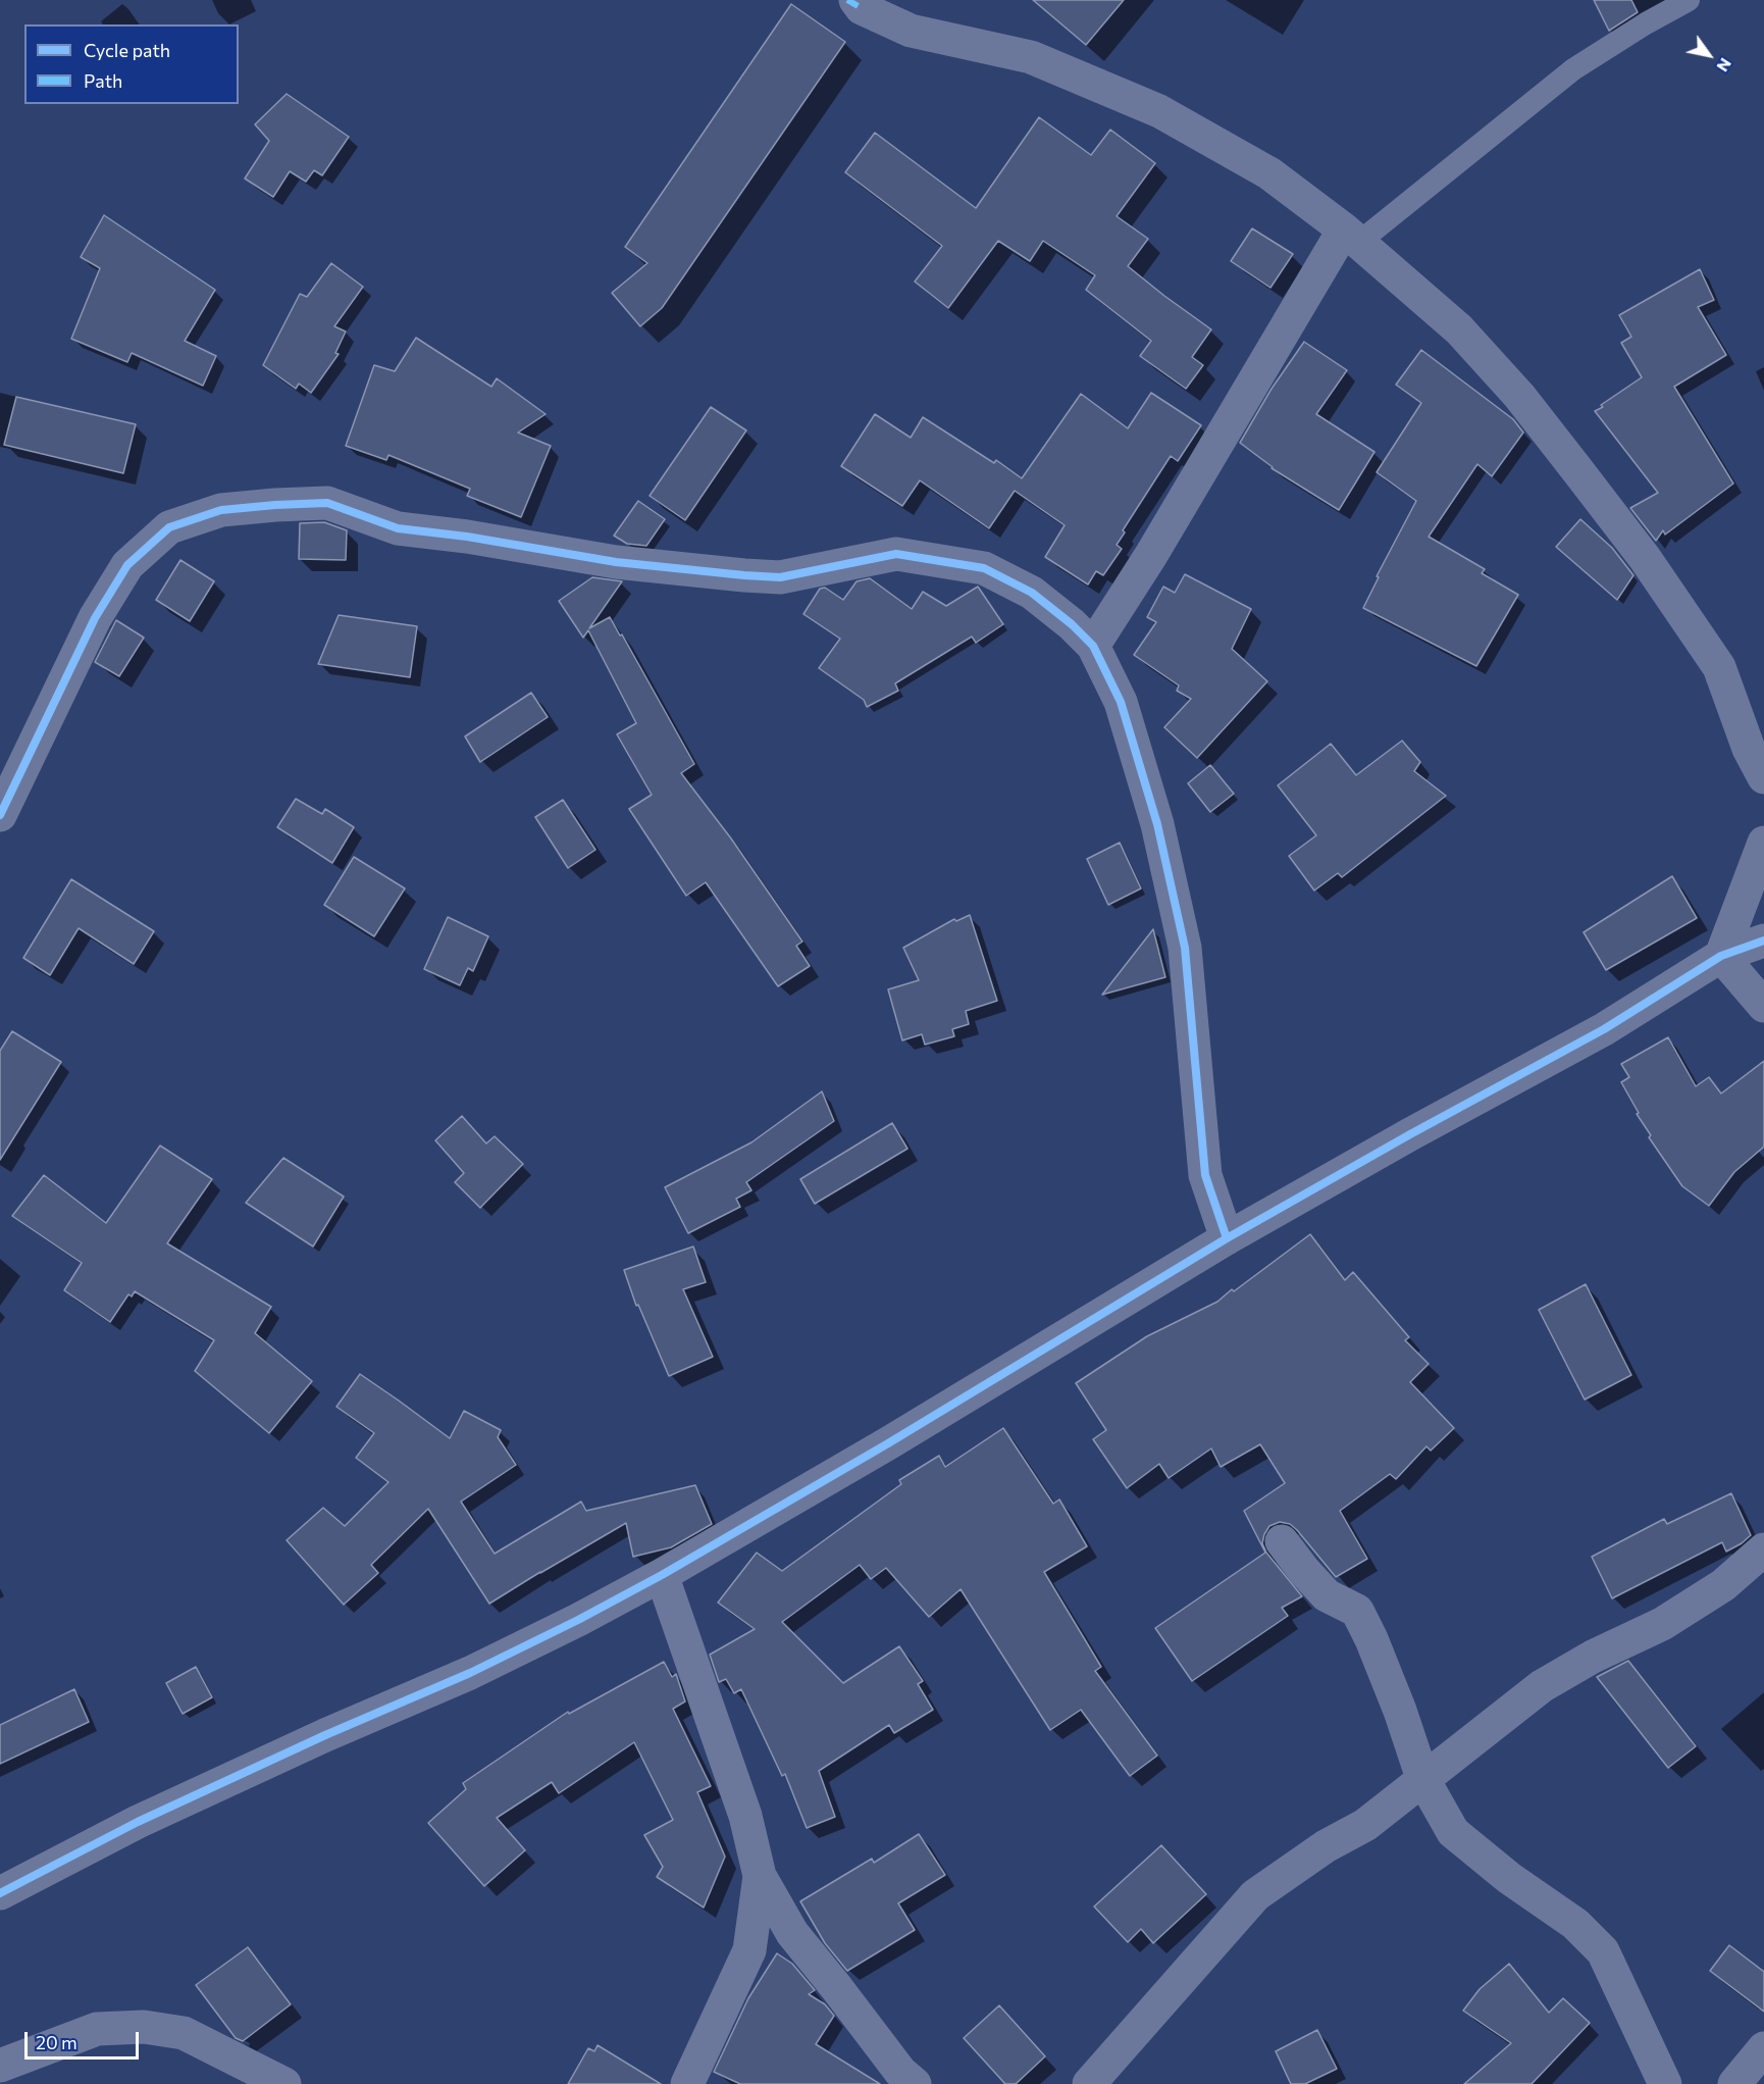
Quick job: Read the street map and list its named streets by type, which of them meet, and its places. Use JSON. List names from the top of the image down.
{
  "legend": ["Cycle path", "Path"],
  "scale_bar": "20 m",
  "north": "bottom right"
}
